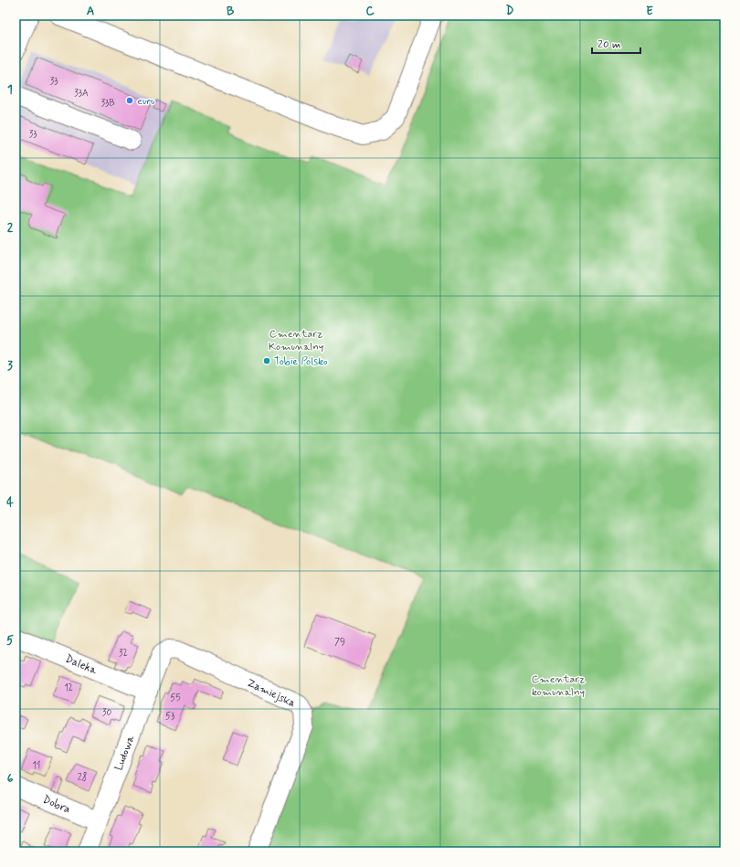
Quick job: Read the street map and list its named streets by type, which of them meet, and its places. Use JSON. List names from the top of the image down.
{
  "streets": {
    "street": [
      "Daleka",
      "Zamiejska",
      "Ludowa",
      "Dobra"
    ]
  },
  "crossings": [
    ["Daleka", "Ludowa"],
    ["Zamiejska", "Ludowa"],
    ["Ludowa", "Dobra"]
  ],
  "parks": ["Cmentarz Komunalny", "Cmentarz komunalny"],
  "places": ["euro", "Tobie Polsko"],
  "house_numbers": [
    "33",
    "33A",
    "33B",
    "33",
    "79",
    "32",
    "12",
    "55",
    "30",
    "53",
    "11",
    "28"
  ],
  "scale_bar": "20 m",
  "grid": {
    "columns": [
      "A",
      "B",
      "C",
      "D",
      "E"
    ],
    "rows": [
      "1",
      "2",
      "3",
      "4",
      "5",
      "6"
    ]
  }
}
